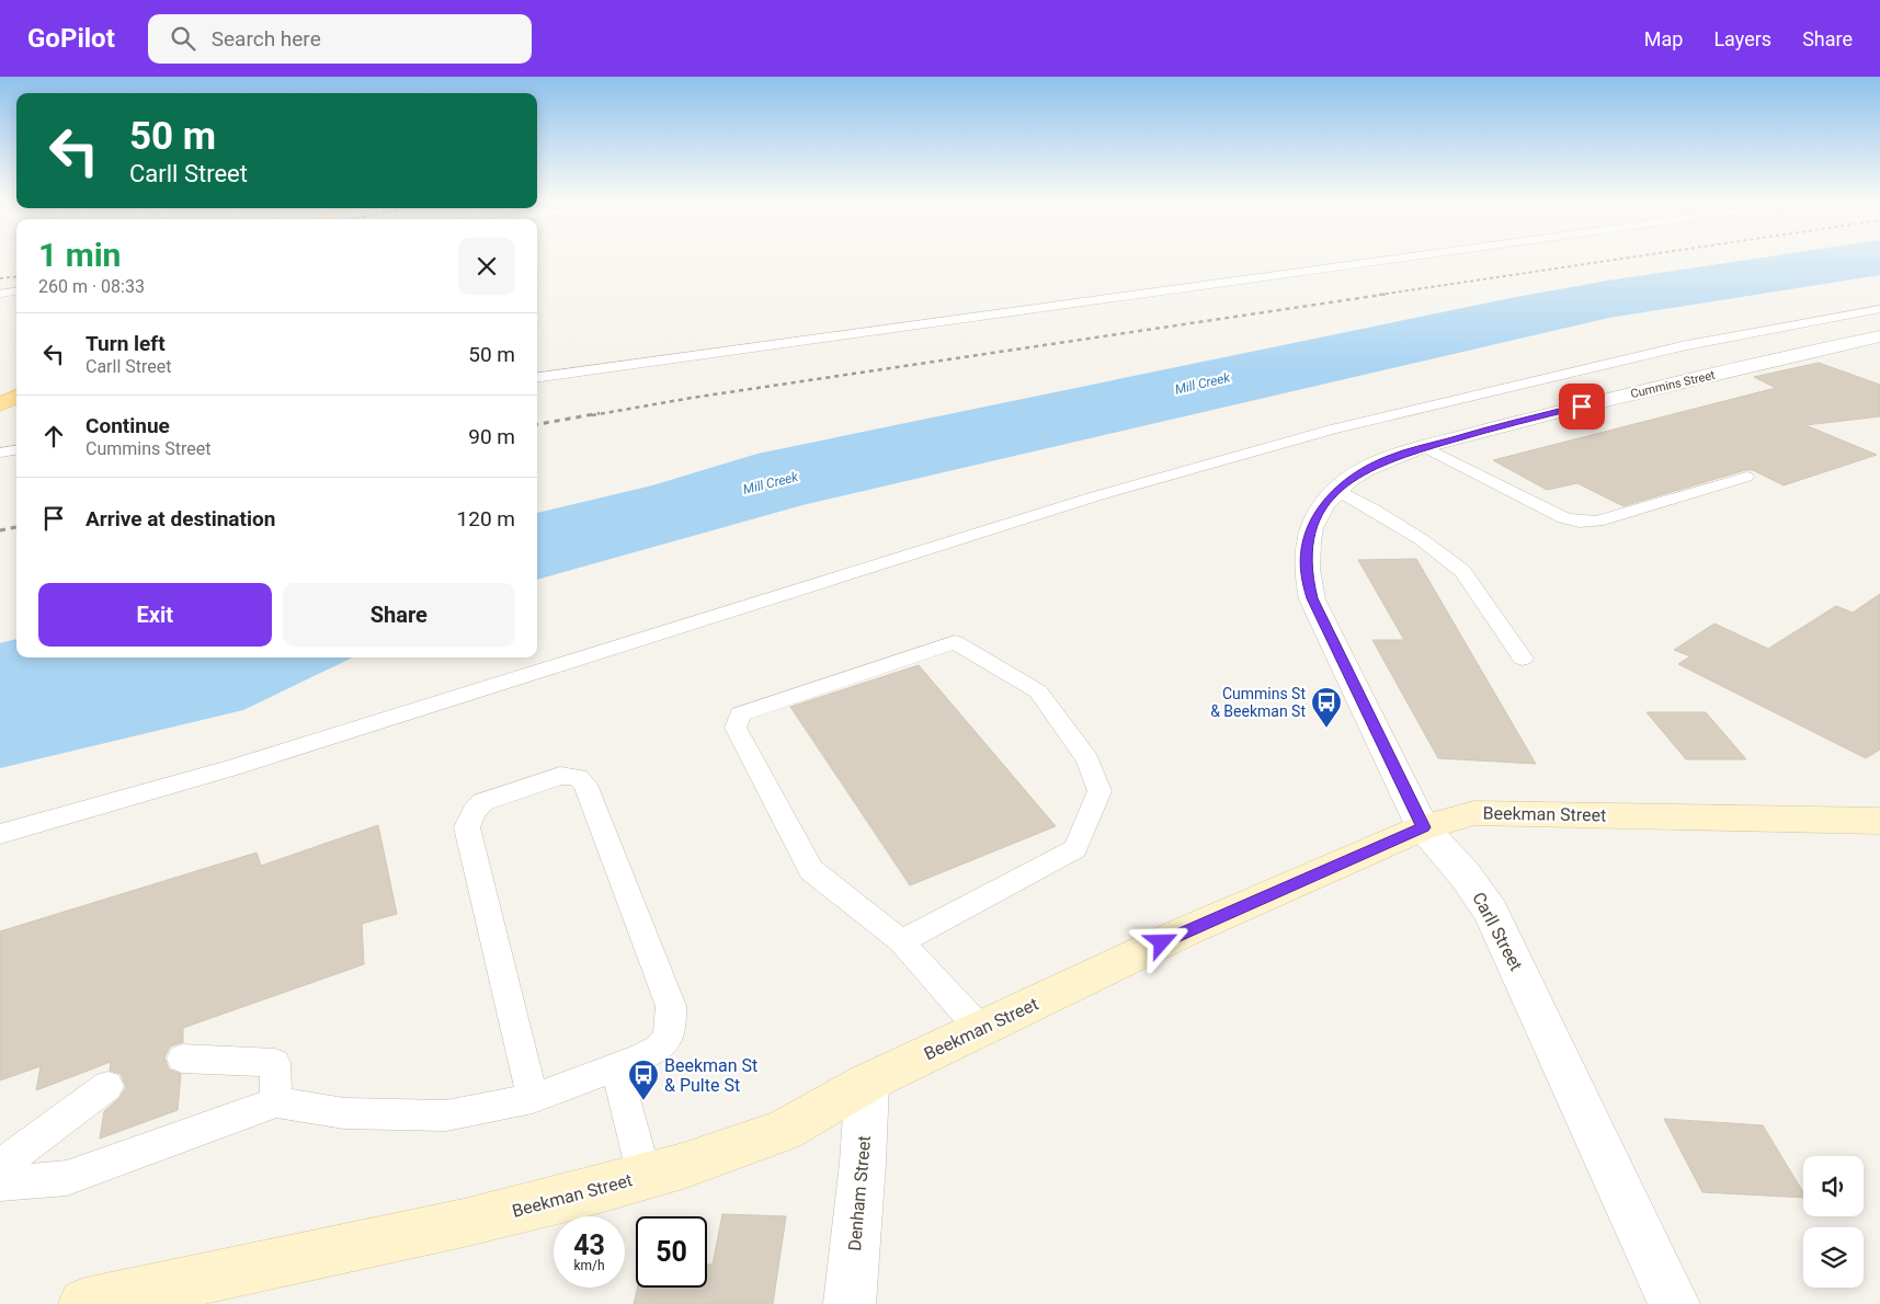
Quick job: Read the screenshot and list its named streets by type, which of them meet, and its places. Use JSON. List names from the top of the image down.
{
  "streets": {
    "main road": ["Beekman Street"],
    "street": ["Cummins Street", "Carll Street", "Denham Street"]
  },
  "crossings": [
    ["Cummins Street", "Carll Street"],
    ["Beekman Street", "Carll Street"],
    ["Beekman Street", "Denham Street"]
  ],
  "water": ["Mill Creek"],
  "places": {
    "bus stop": ["Cummins St & Beekman St", "Beekman St & Pulte St"]
  },
  "page": {
    "header": "GoPilot",
    "search": "Search here",
    "nav": ["Map", "Layers", "Share"],
    "turn": ["50 m", "Carll Street"],
    "heading": ["1 min", "260 m · 08:33"],
    "list": [
      {
        "name": "Turn left",
        "note": "Carll Street",
        "value": "50 m"
      },
      {
        "name": "Continue",
        "note": "Cummins Street",
        "value": "90 m"
      },
      {
        "name": "Arrive at destination",
        "value": "120 m"
      }
    ],
    "buttons": ["Exit", "Share"],
    "speed": "43 km/h",
    "limit": "50"
  }
}
